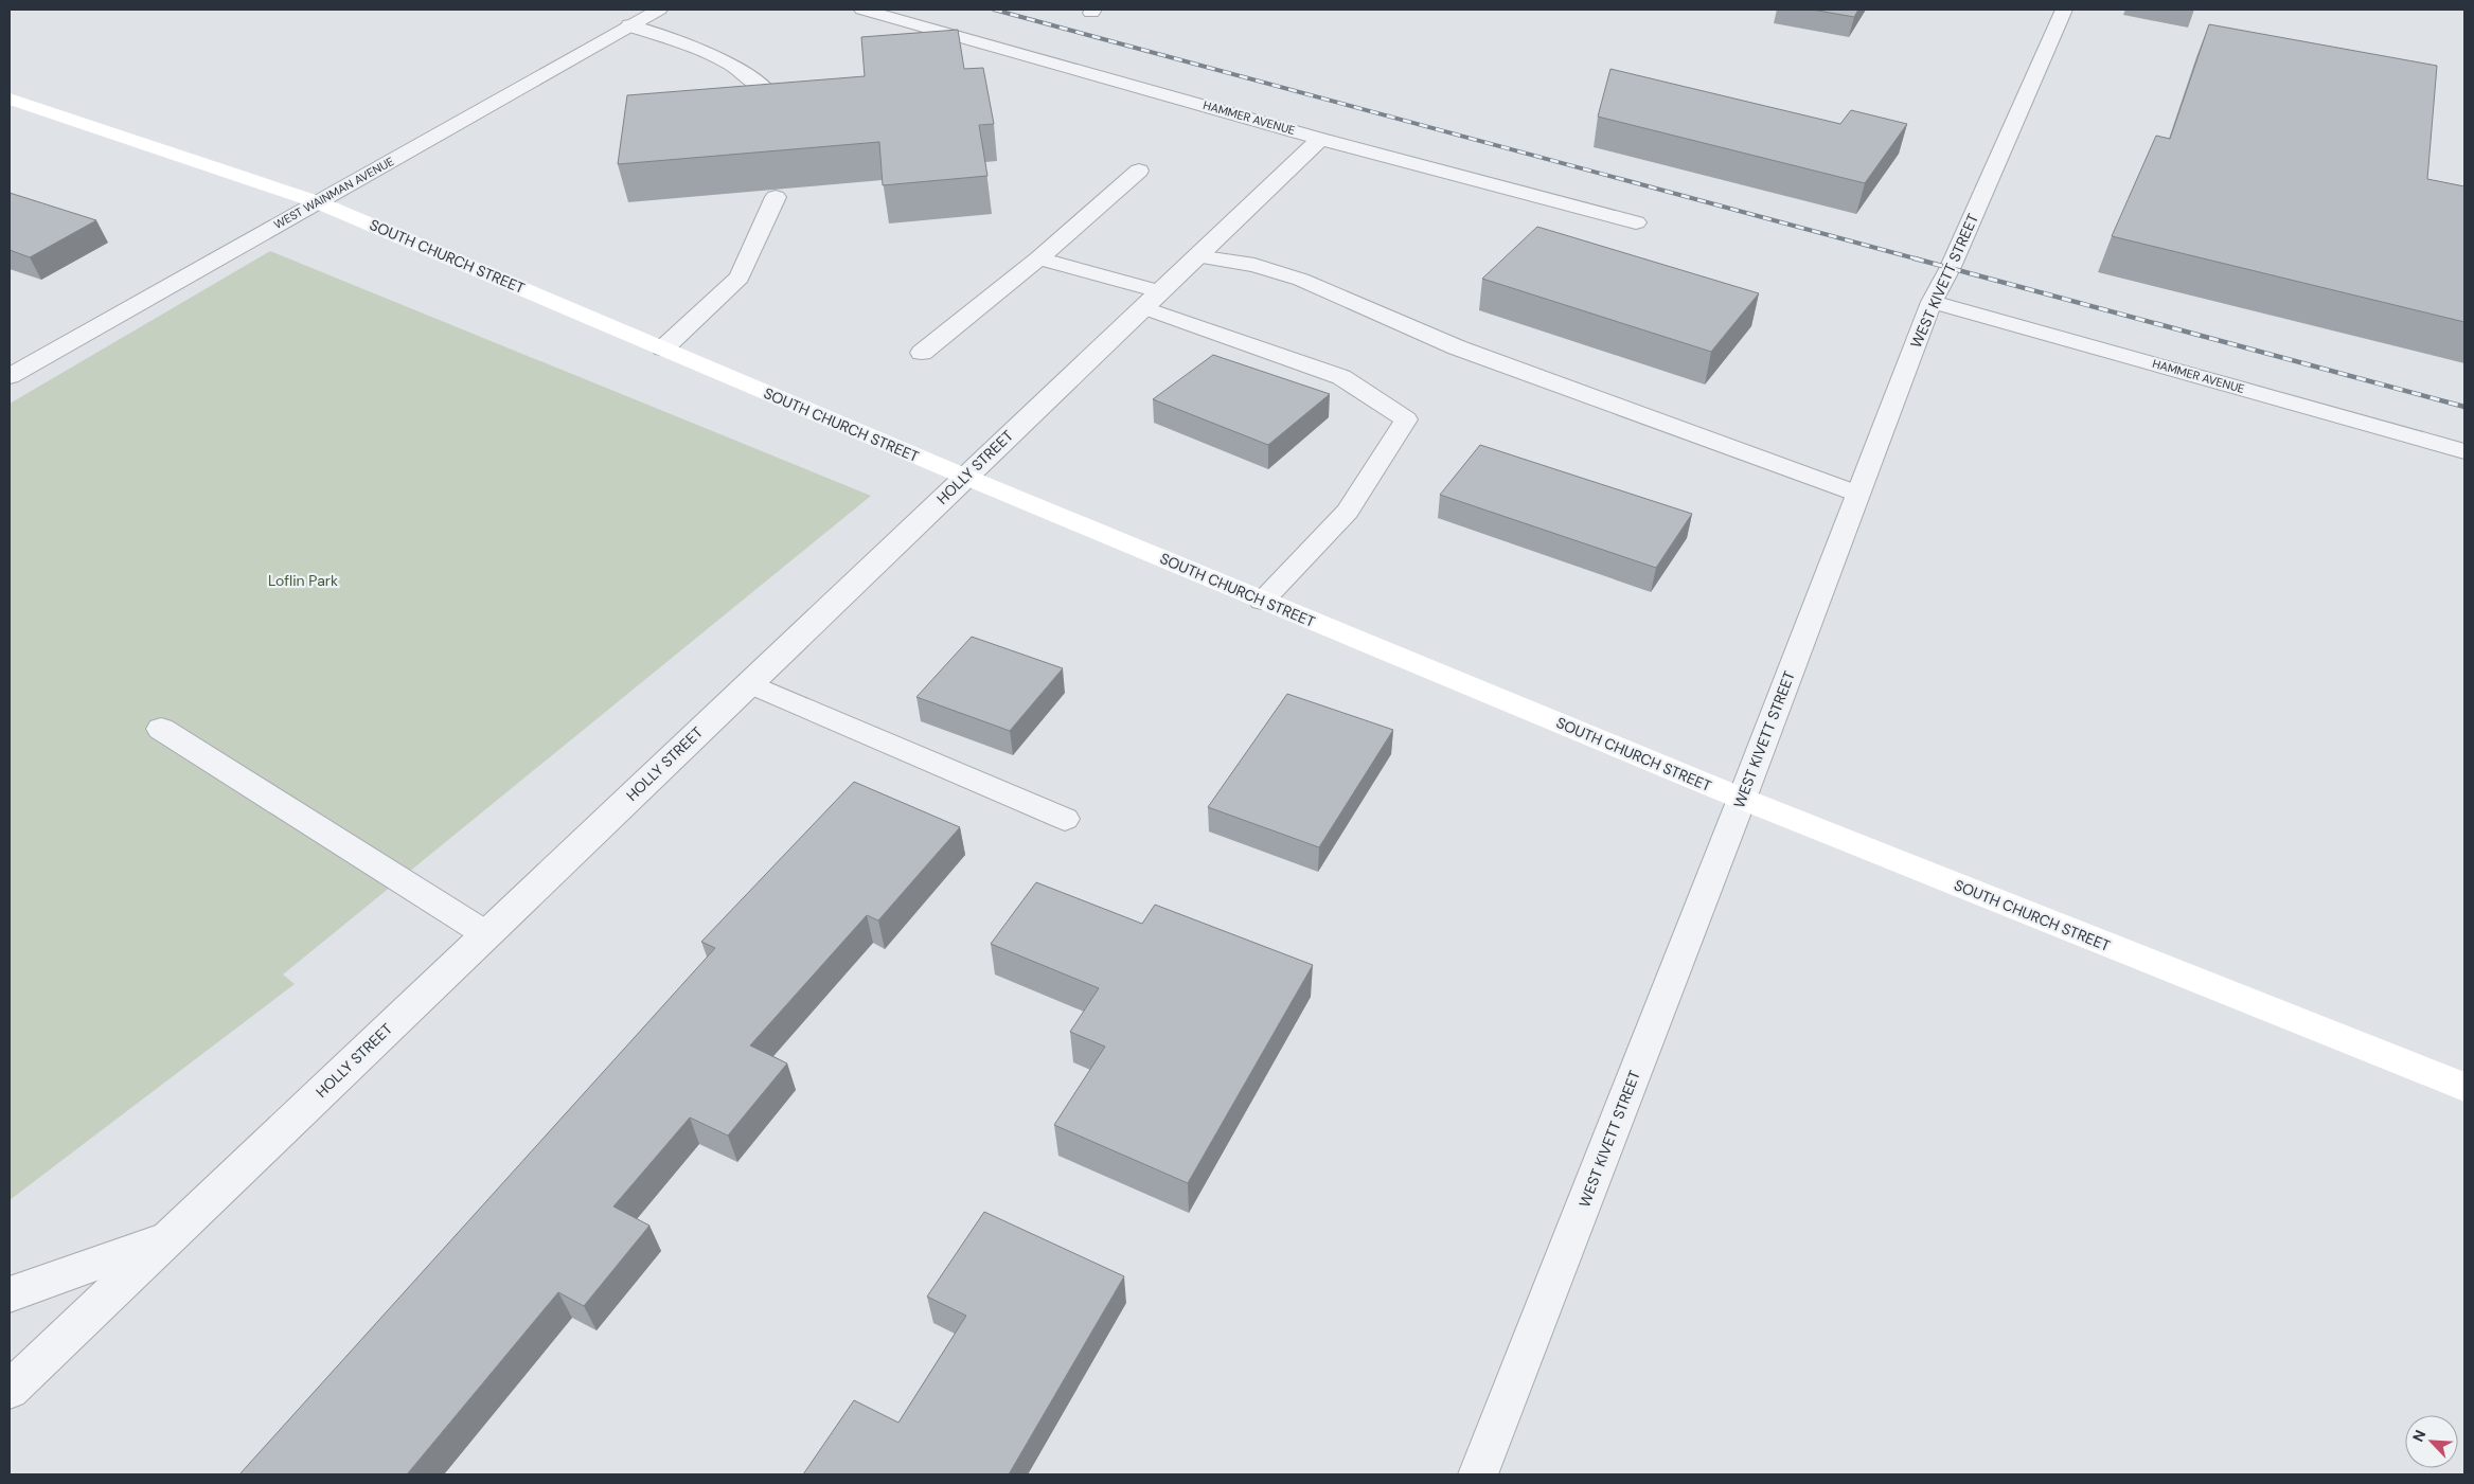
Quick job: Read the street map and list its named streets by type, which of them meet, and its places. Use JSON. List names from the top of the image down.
{
  "streets": {
    "street": [
      "HAMMER AVENUE",
      "WEST WAINMAN AVENUE",
      "SOUTH CHURCH STREET",
      "WEST KIVETT STREET",
      "HOLLY STREET"
    ]
  },
  "crossings": [
    ["HAMMER AVENUE", "WEST KIVETT STREET"],
    ["HAMMER AVENUE", "HOLLY STREET"],
    ["WEST WAINMAN AVENUE", "SOUTH CHURCH STREET"],
    ["SOUTH CHURCH STREET", "WEST KIVETT STREET"],
    ["SOUTH CHURCH STREET", "HOLLY STREET"]
  ],
  "parks": ["Loflin Park"],
  "north": "top left"
}
